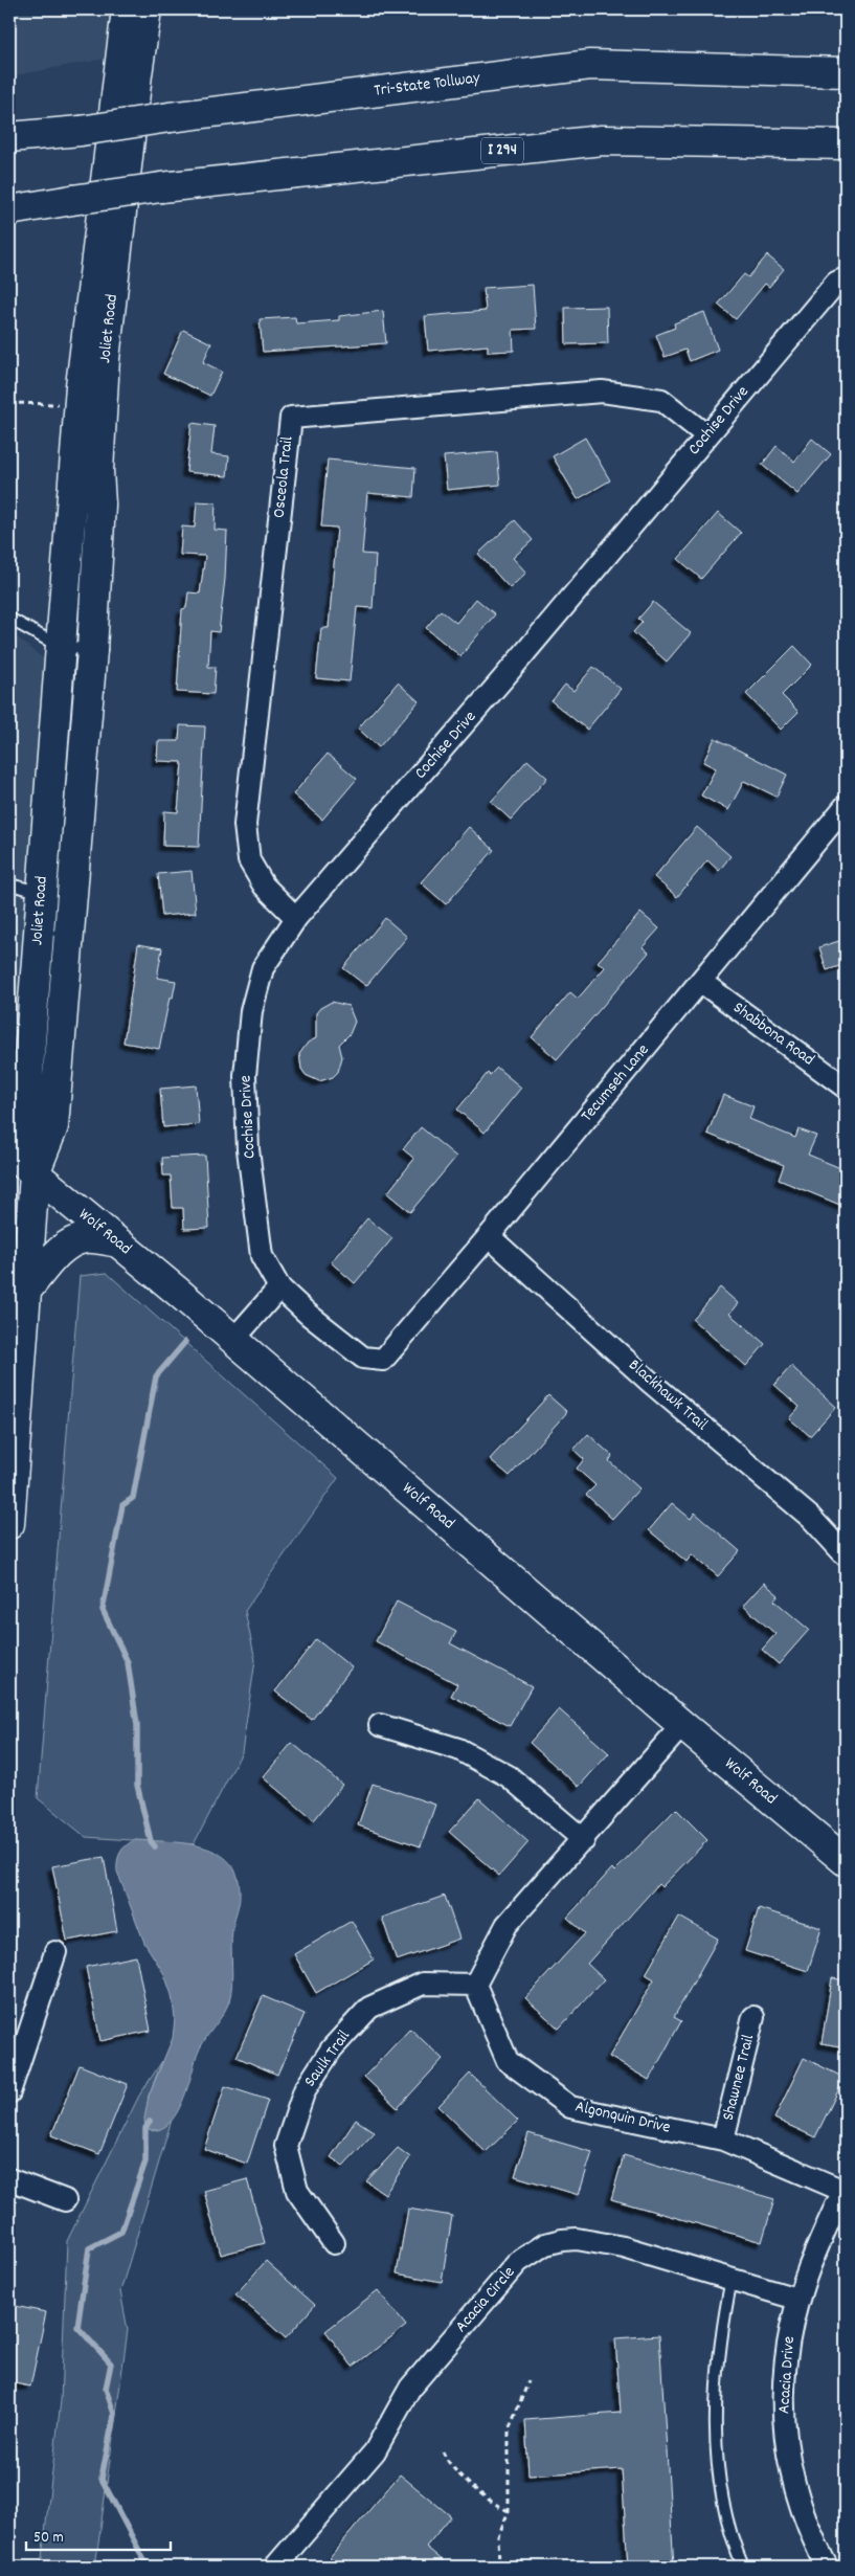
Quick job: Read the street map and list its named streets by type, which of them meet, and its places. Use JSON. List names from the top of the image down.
{
  "streets": {
    "main road": [
      "Tri-State Tollway",
      "I 294",
      "Joliet Road",
      "Wolf Road"
    ],
    "street": [
      "Cochise Drive",
      "Osceola Trail",
      "Shabbona Road",
      "Tecumseh Lane",
      "Blackhawk Trail",
      "Saulk Trail",
      "Shawnee Trail",
      "Algonquin Drive",
      "Acacia Circle",
      "Acacia Drive"
    ]
  },
  "crossings": [
    ["Joliet Road", "Wolf Road"],
    ["Cochise Drive", "Osceola Trail"],
    ["Cochise Drive", "Tecumseh Lane"],
    ["Shabbona Road", "Tecumseh Lane"],
    ["Tecumseh Lane", "Blackhawk Trail"],
    ["Saulk Trail", "Algonquin Drive"],
    ["Shawnee Trail", "Algonquin Drive"],
    ["Algonquin Drive", "Acacia Drive"],
    ["Acacia Circle", "Acacia Drive"]
  ],
  "scale_bar": "50 m"
}
